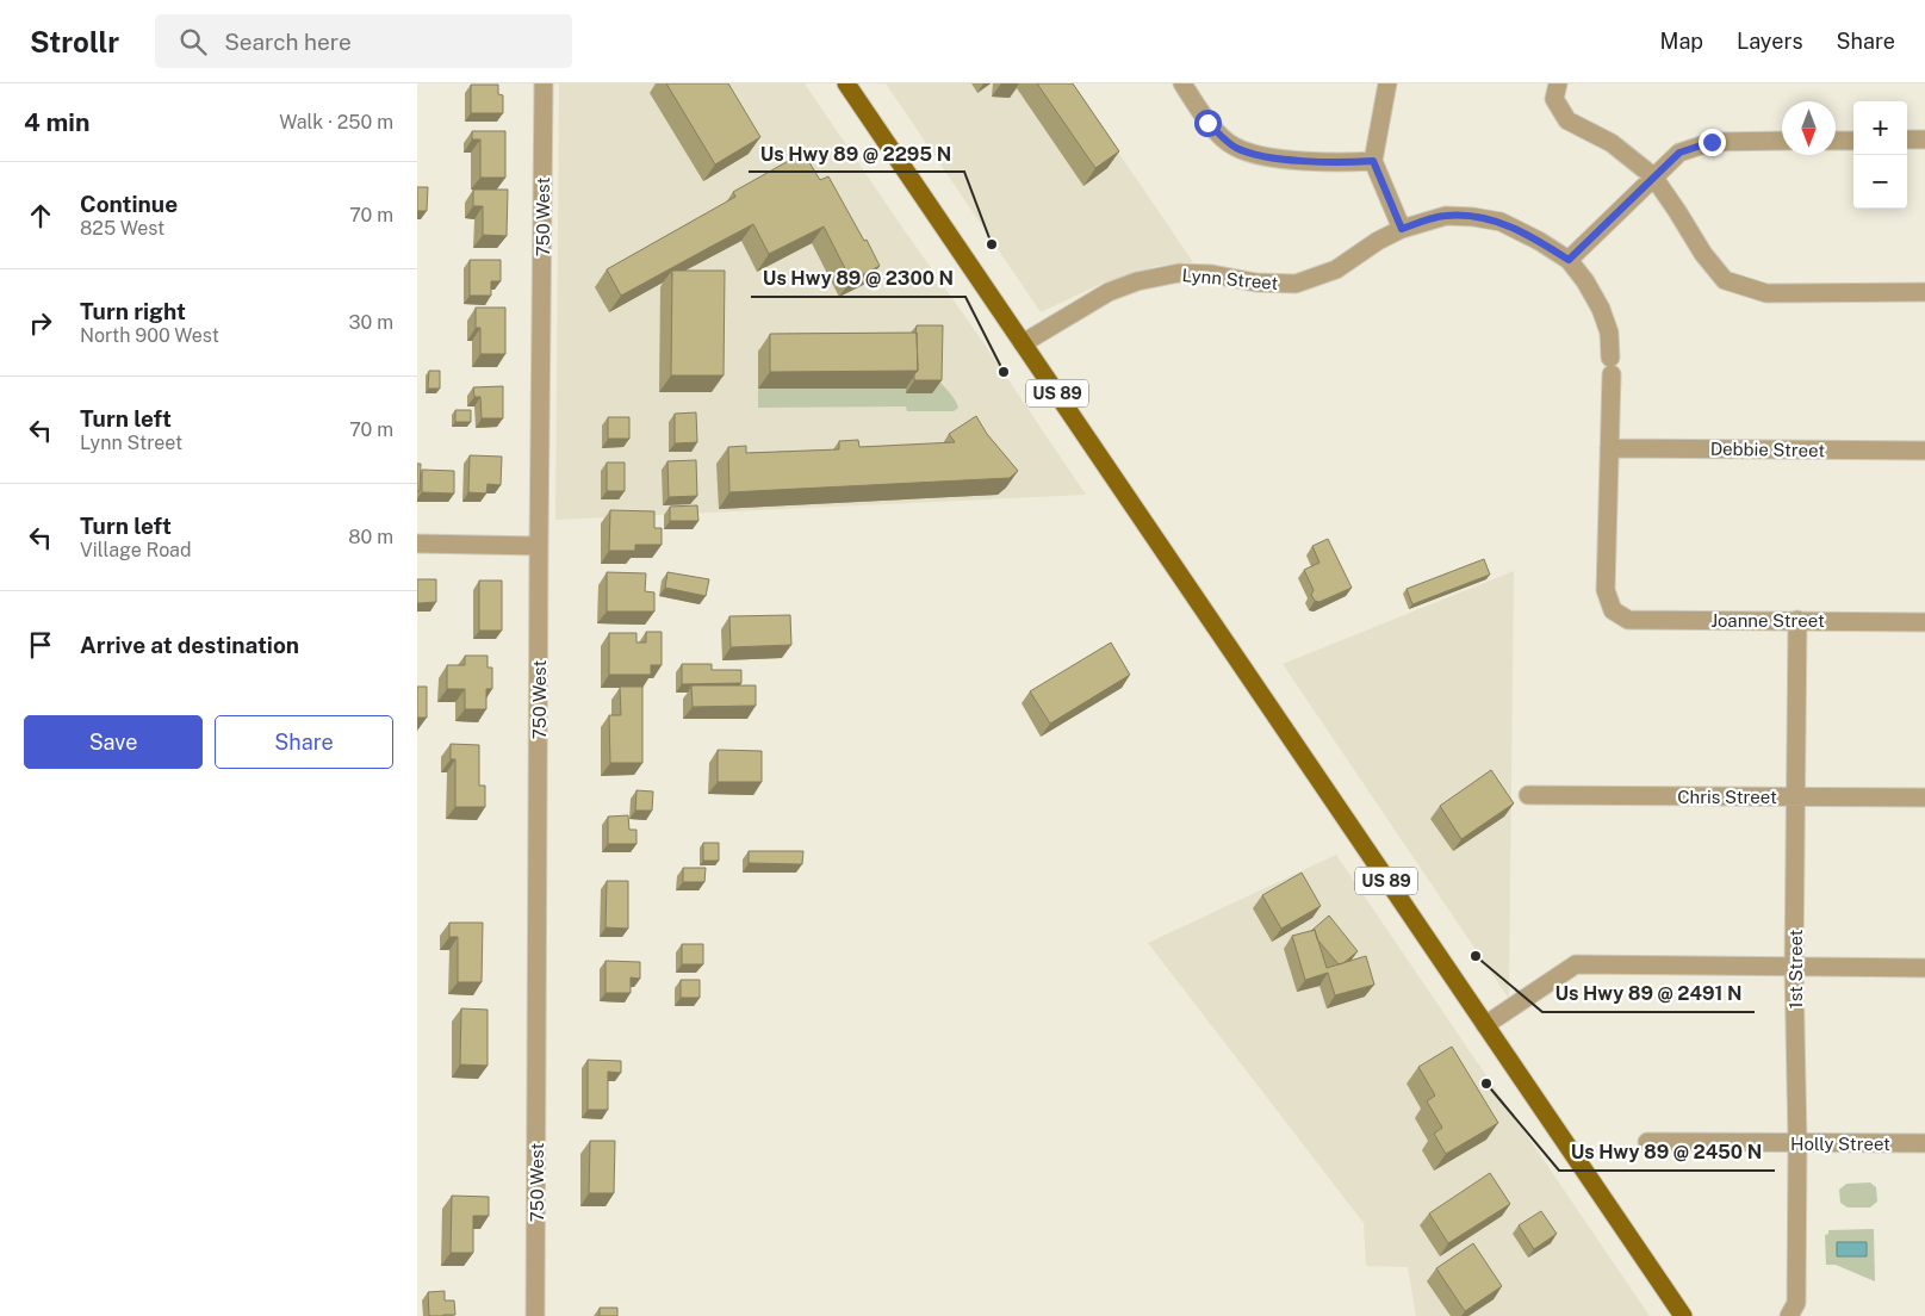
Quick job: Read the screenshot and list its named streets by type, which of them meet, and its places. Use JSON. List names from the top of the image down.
{
  "streets": {
    "main road": ["US 89"],
    "street": [
      "750 West",
      "Lynn Street",
      "Debbie Street",
      "Joanne Street",
      "Chris Street",
      "1st Street",
      "Holly Street"
    ]
  },
  "crossings": [
    ["Lynn Street", "US 89"],
    ["Lynn Street", "Debbie Street"],
    ["Lynn Street", "Joanne Street"],
    ["Joanne Street", "1st Street"],
    ["Chris Street", "1st Street"],
    ["1st Street", "Holly Street"]
  ],
  "places": [
    "Us Hwy 89 @ 2295 N",
    "Us Hwy 89 @ 2300 N",
    "Us Hwy 89 @ 2491 N",
    "Us Hwy 89 @ 2450 N"
  ],
  "north": "bottom",
  "page": {
    "header": "Strollr",
    "search": "Search here",
    "nav": ["Map", "Layers", "Share"],
    "heading": ["4 min", "Walk · 250 m"],
    "map_buttons": ["+", "−"],
    "list": [
      ["Continue", "825 West", "70 m"],
      ["Turn right", "North 900 West", "30 m"],
      ["Turn left", "Lynn Street", "70 m"],
      ["Turn left", "Village Road", "80 m"],
      "Arrive at destination"
    ],
    "buttons": ["Save", "Share"]
  }
}
